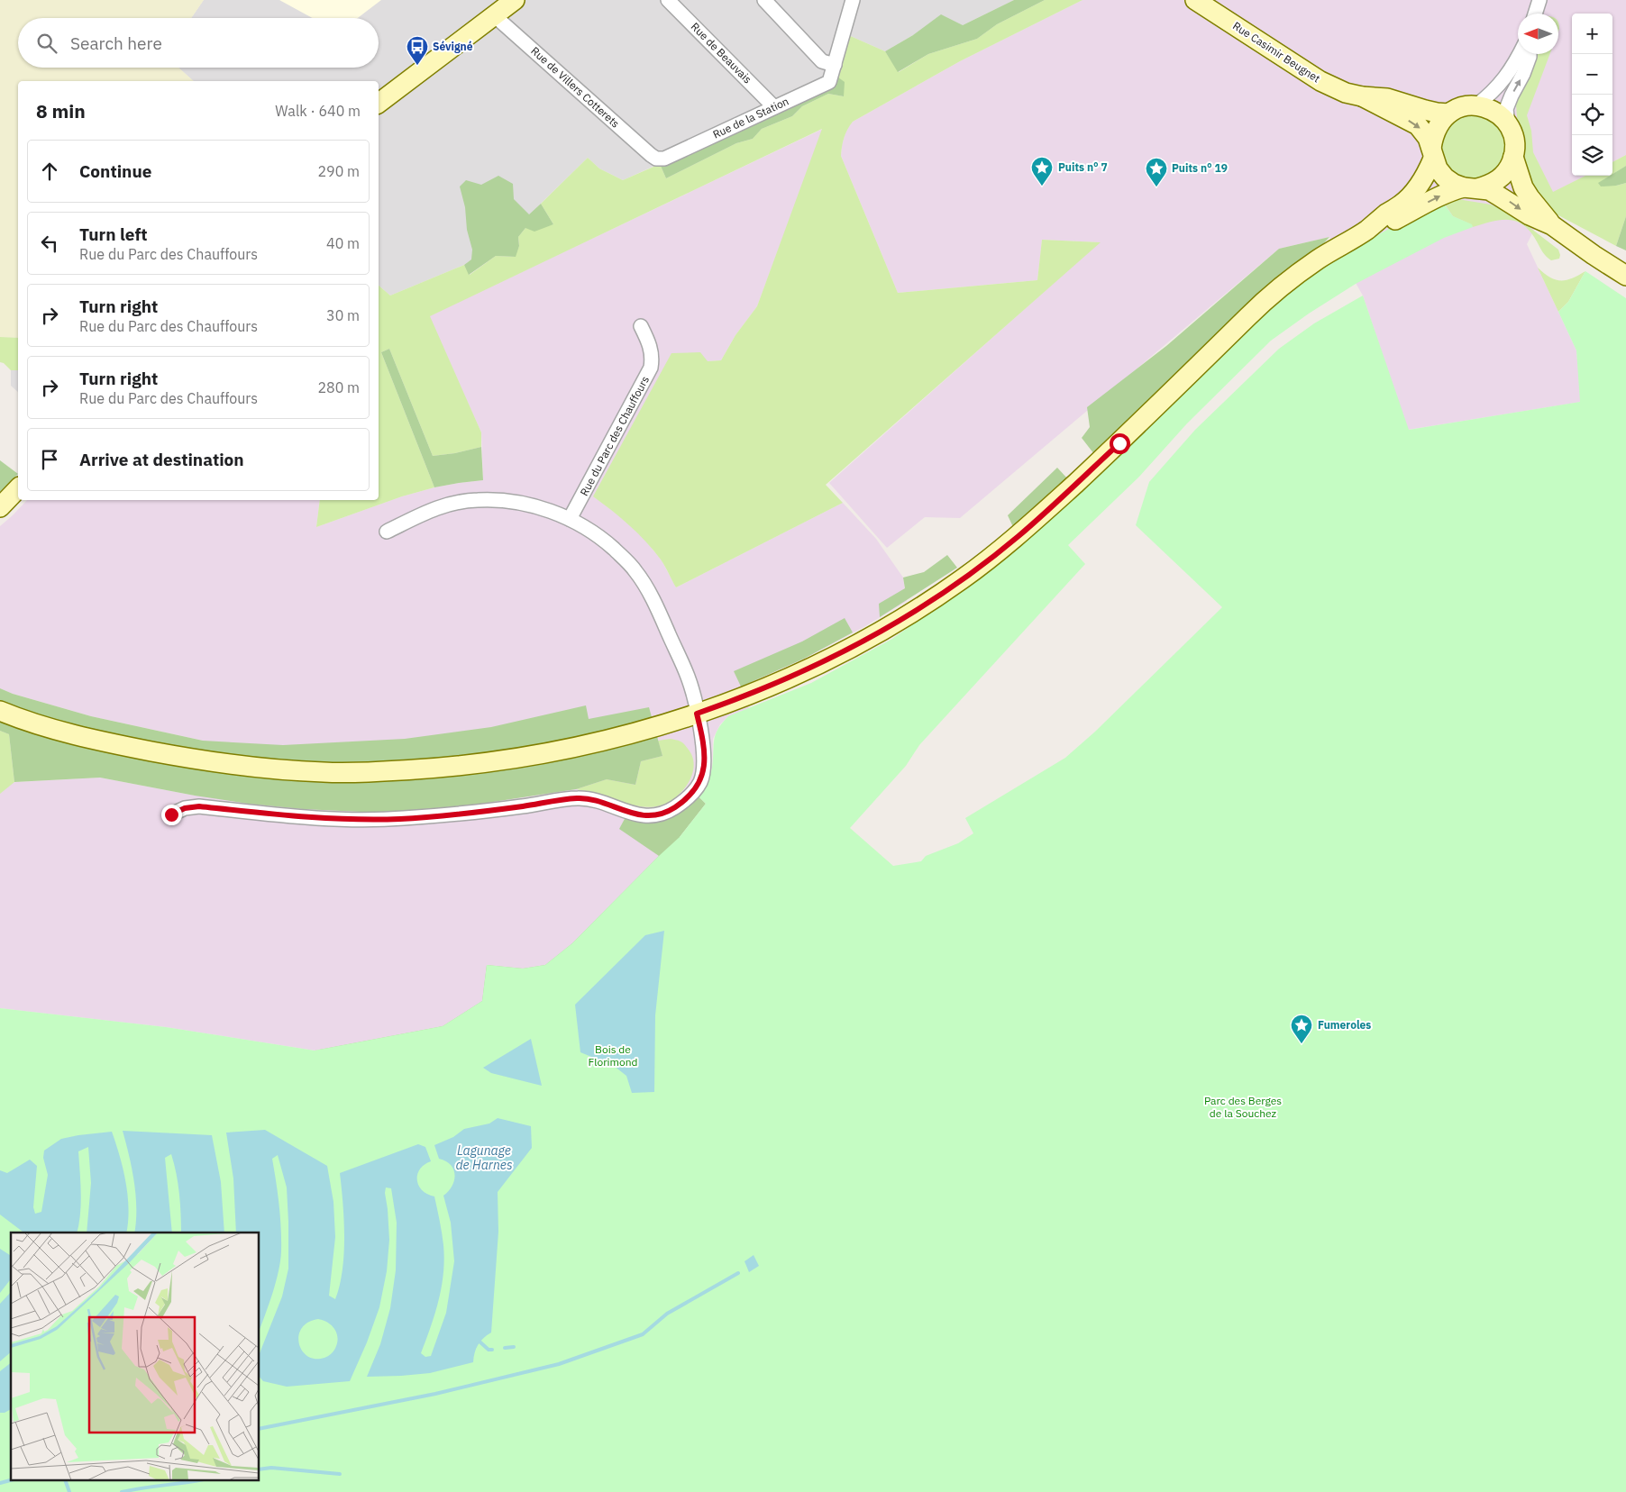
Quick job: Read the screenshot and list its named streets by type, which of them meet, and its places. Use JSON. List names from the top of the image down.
{
  "streets": {
    "main road": ["Rue Casimir Beugnet"],
    "street": [
      "Rue de Beauvais",
      "Rue de Villers Cotterets",
      "Rue de la Station",
      "Rue du Parc des Chauffours"
    ]
  },
  "crossings": [
    ["Rue de Beauvais", "Rue de la Station"],
    ["Rue de Villers Cotterets", "Rue de la Station"]
  ],
  "water": ["Lagunage de Harnes"],
  "parks": ["Bois de Florimond", "Parc des Berges de la Souchez"],
  "places": {
    "bus stop": ["Sévigné"],
    "place": ["Puits n° 7", "Puits n° 19", "Fumeroles"]
  },
  "north": "left",
  "page": {
    "map_buttons": ["+", "−"],
    "search": "Search here",
    "heading": ["8 min", "Walk · 640 m"],
    "list": [
      ["Continue", "290 m"],
      ["Turn left", "Rue du Parc des Chauffours", "40 m"],
      ["Turn right", "Rue du Parc des Chauffours", "30 m"],
      ["Turn right", "Rue du Parc des Chauffours", "280 m"],
      "Arrive at destination"
    ]
  }
}
